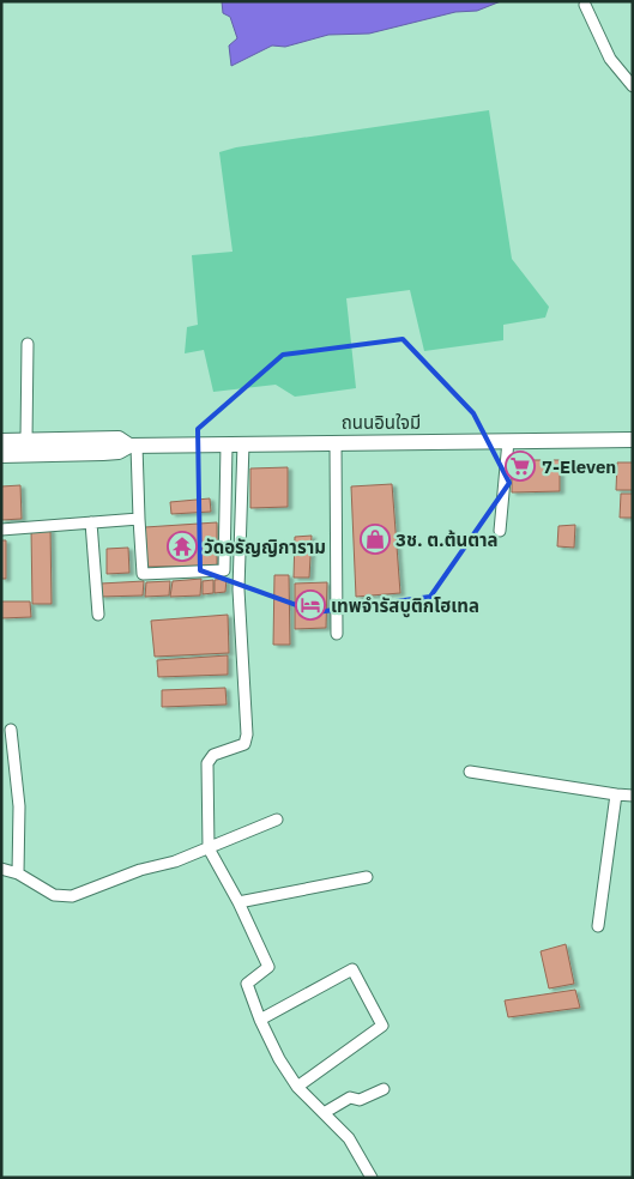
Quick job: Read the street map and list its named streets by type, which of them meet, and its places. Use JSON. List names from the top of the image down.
{
  "streets": {
    "main road": ["ถนนอินใจมี"]
  },
  "places": {
    "supermarket": ["7-Eleven"],
    "shop": ["3ช. ต.ต้นตาล"],
    "temple": ["วัดอรัญญิการาม"],
    "hotel": ["เทพจำรัสบูติกโฮเทล"]
  }
}
